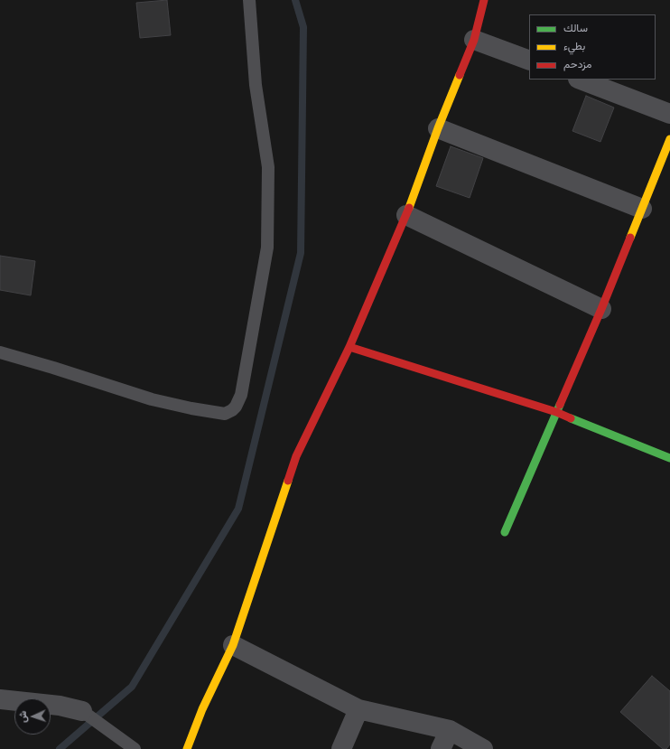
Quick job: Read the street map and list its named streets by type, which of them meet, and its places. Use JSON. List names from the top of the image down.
{
  "legend": ["سالك", "بطيء", "مزدحم"],
  "north": "left"
}
